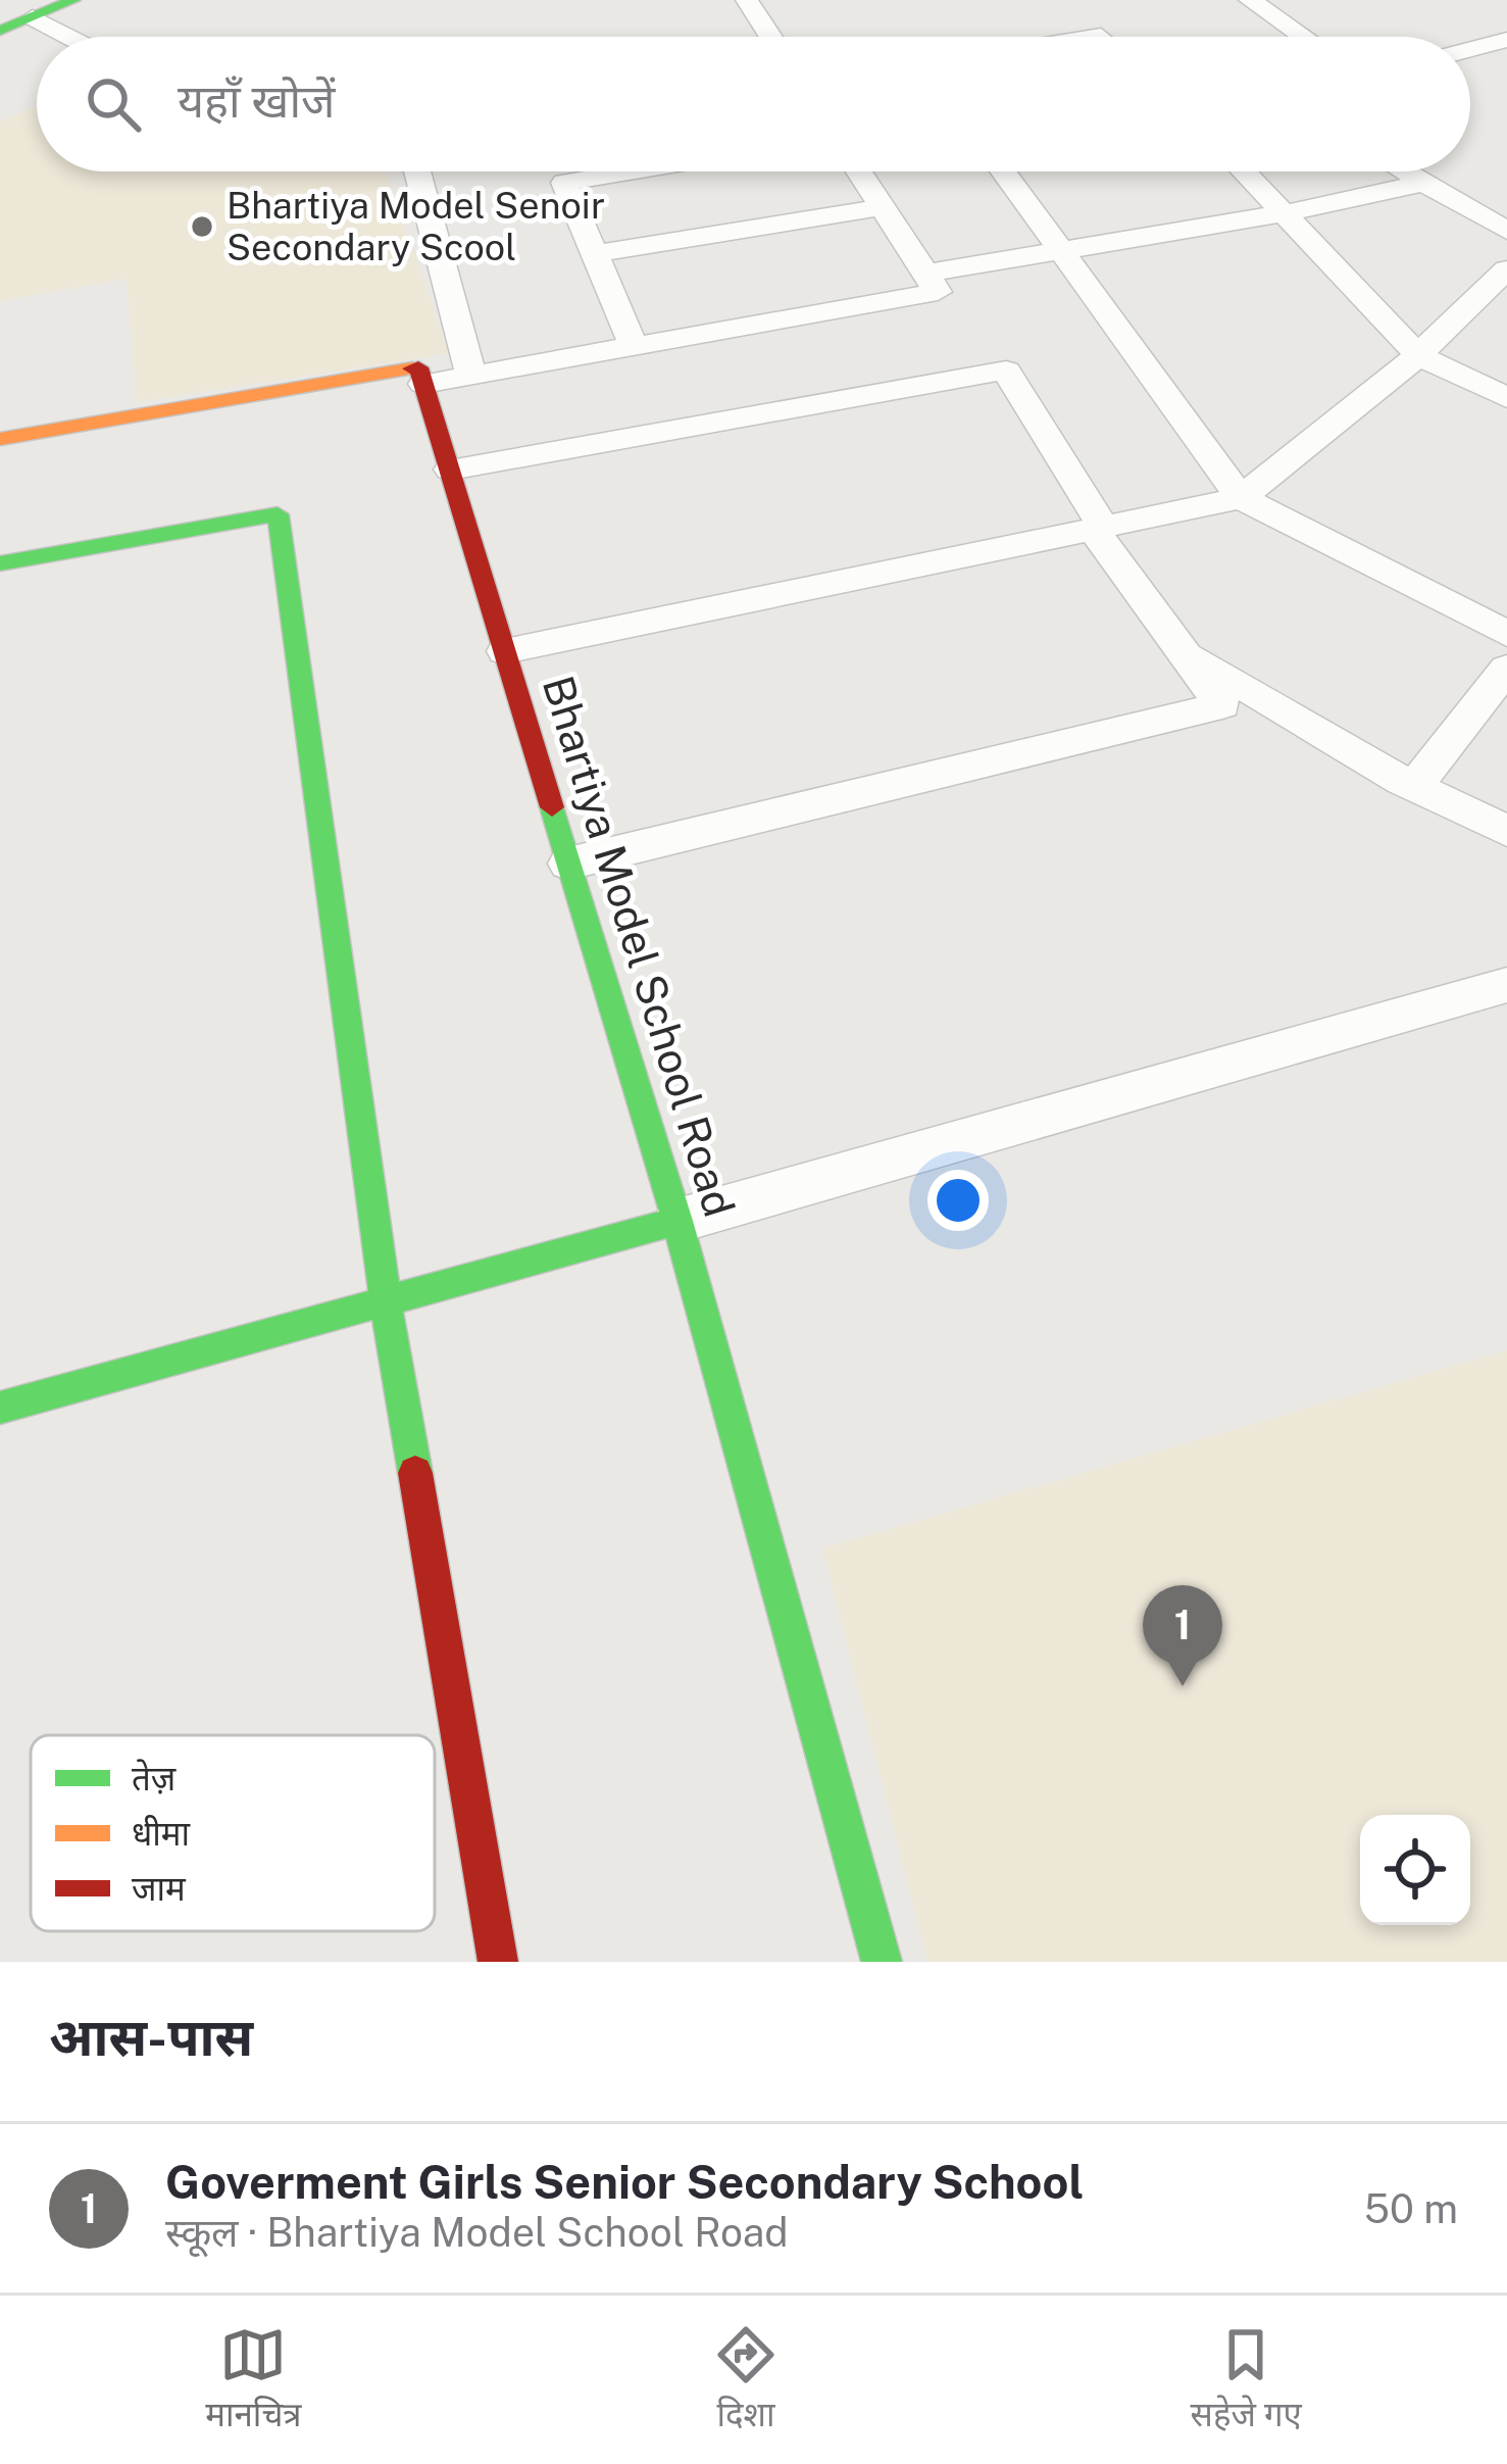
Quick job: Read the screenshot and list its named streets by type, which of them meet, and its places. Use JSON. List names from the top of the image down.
{
  "streets": {
    "street": ["Bhartiya Model School Road"]
  },
  "places": ["Bhartiya Model Senoir Secondary Scool"],
  "legend": ["तेज़", "धीमा", "जाम"],
  "page": {
    "search": "यहाँ खोजें",
    "pins": "1",
    "heading": "आस-पास",
    "list": [
      {
        "mark": "1",
        "name": "Goverment Girls Senior Secondary School",
        "note": "स्कूल · Bhartiya Model School Road",
        "value": "50 m"
      }
    ],
    "nav": ["मानचित्र", "दिशा", "सहेजे गए"]
  }
}
